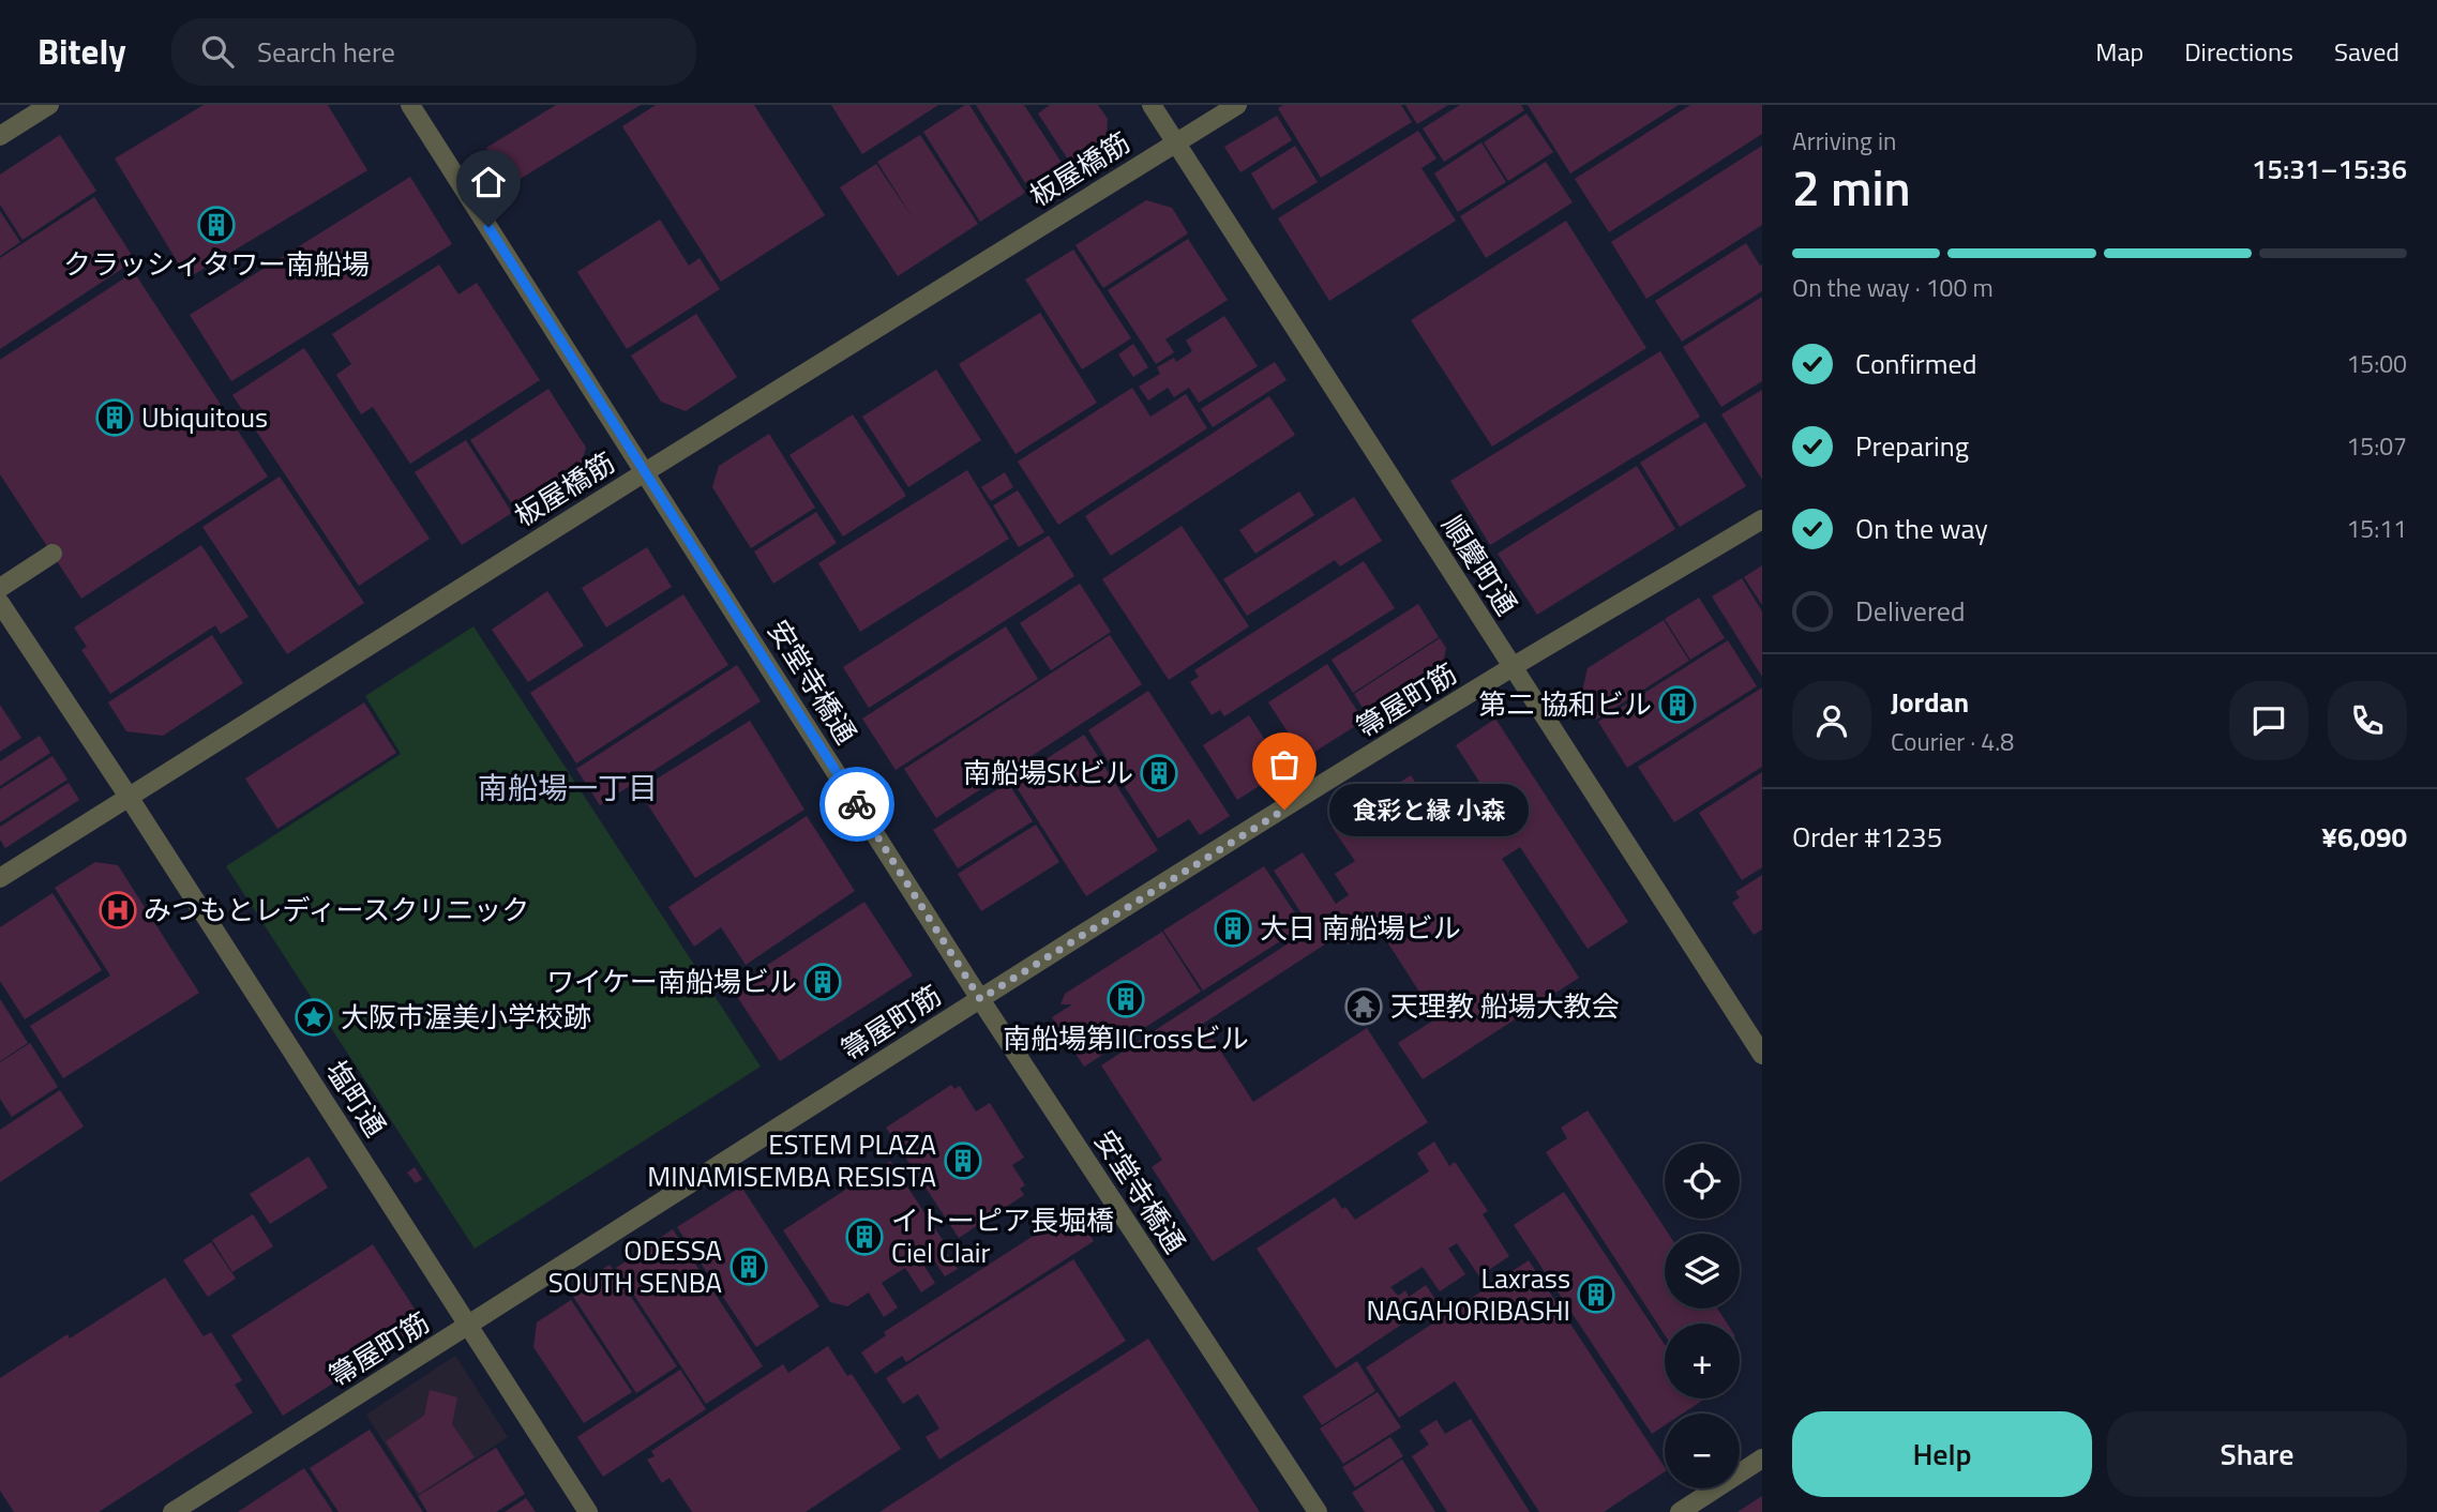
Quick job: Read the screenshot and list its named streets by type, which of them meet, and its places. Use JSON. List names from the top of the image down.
{
  "streets": {
    "street": [
      "板屋橋筋",
      "順慶町通",
      "安堂寺橋通",
      "箒屋町筋",
      "塩町通"
    ]
  },
  "crossings": [
    ["板屋橋筋", "順慶町通"],
    ["板屋橋筋", "安堂寺橋通"],
    ["板屋橋筋", "塩町通"],
    ["順慶町通", "箒屋町筋"],
    ["安堂寺橋通", "箒屋町筋"],
    ["箒屋町筋", "塩町通"]
  ],
  "districts": ["南船場一丁目"],
  "places": {
    "building": [
      "クラッシィタワー南船場",
      "Ubiquitous",
      "第二 協和ビル",
      "南船場SKビル",
      "大日 南船場ビル",
      "ワイケー南船場ビル",
      "南船場第IICrossビル",
      "ESTEM PLAZA MINAMISEMBA RESISTA",
      "イトーピア長堀橋 Ciel Clair",
      "ODESSA SOUTH SENBA",
      "Laxrass NAGAHORIBASHI"
    ],
    "other": ["食彩と縁 小森"],
    "hospital": ["みつもとレディースクリニック"],
    "temple": ["天理教 船場大教会"],
    "place": ["大阪市渥美小学校跡"]
  },
  "page": {
    "header": "Bitely",
    "search": "Search here",
    "nav": ["Map", "Directions", "Saved"],
    "heading": ["2 min", "Arriving in", "15:31–15:36"],
    "panel": [
      "Jordan",
      "Courier · 4.8",
      "Order #1235",
      "¥6,090"
    ],
    "bar": "On the way · 100 m",
    "list": [
      ["Confirmed", "15:00"],
      ["Preparing", "15:07"],
      ["On the way", "15:11"],
      "Delivered"
    ],
    "bubble": "食彩と縁 小森",
    "map_buttons": ["+", "−"],
    "buttons": ["Help", "Share"]
  }
}
